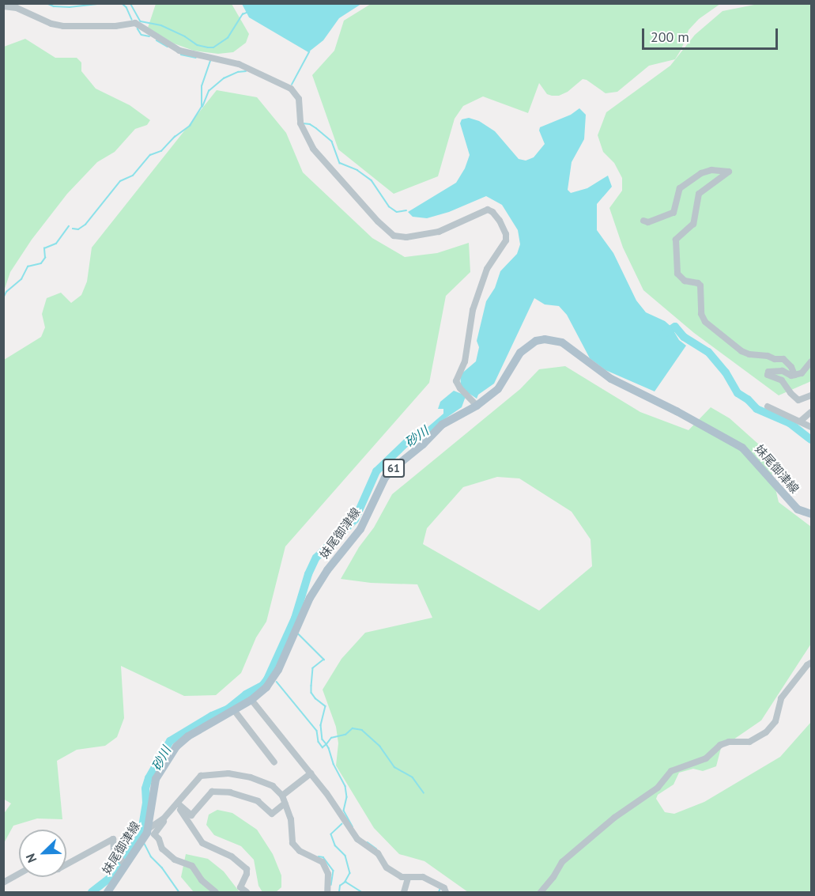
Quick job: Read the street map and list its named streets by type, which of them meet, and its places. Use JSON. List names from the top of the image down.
{
  "streets": {
    "main road": ["61", "妹尾御津線"]
  },
  "water": ["砂川"],
  "scale_bar": "200 m",
  "north": "bottom left"
}
